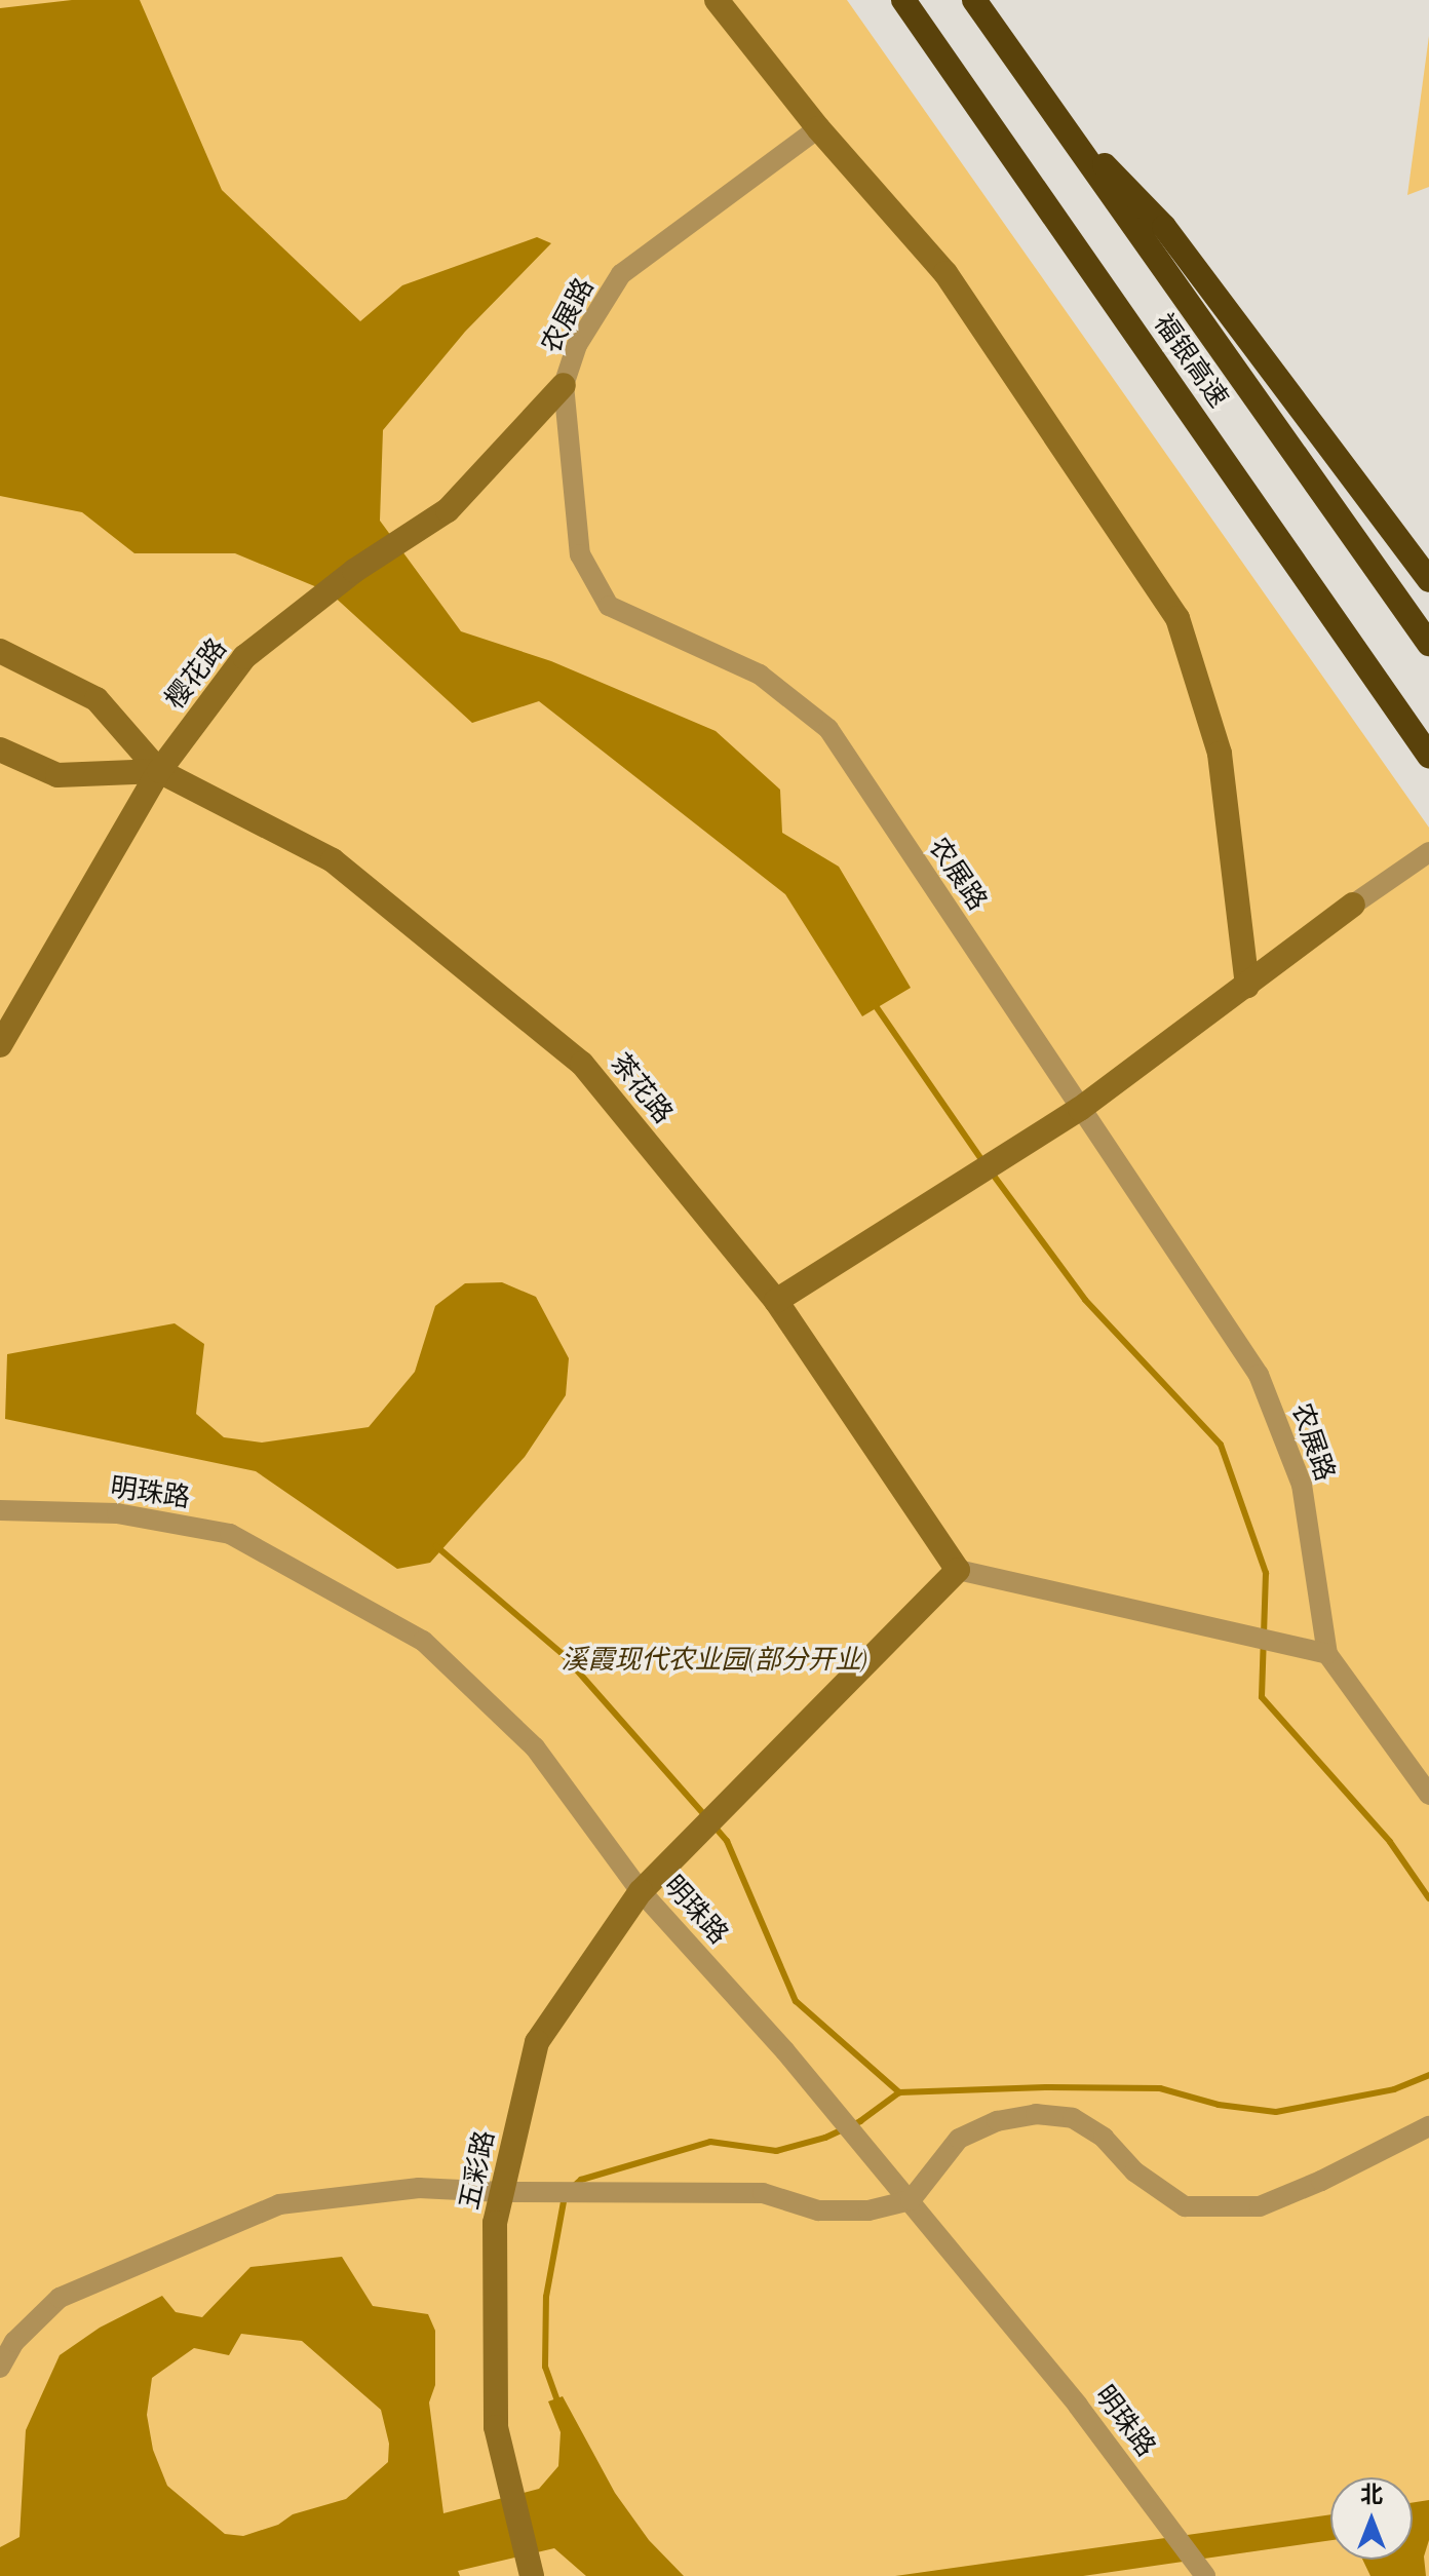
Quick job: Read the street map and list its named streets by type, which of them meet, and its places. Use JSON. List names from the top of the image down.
{
  "streets": {
    "highway": ["福银高速"],
    "street": [
      "农展路",
      "樱花路",
      "茶花路",
      "明珠路",
      "五彩路"
    ]
  },
  "crossings": [
    ["农展路", "樱花路"],
    ["樱花路", "茶花路"],
    ["茶花路", "五彩路"],
    ["明珠路", "五彩路"]
  ],
  "parks": ["溪霞现代农业园(部分开业)"],
  "north": "top"
}
